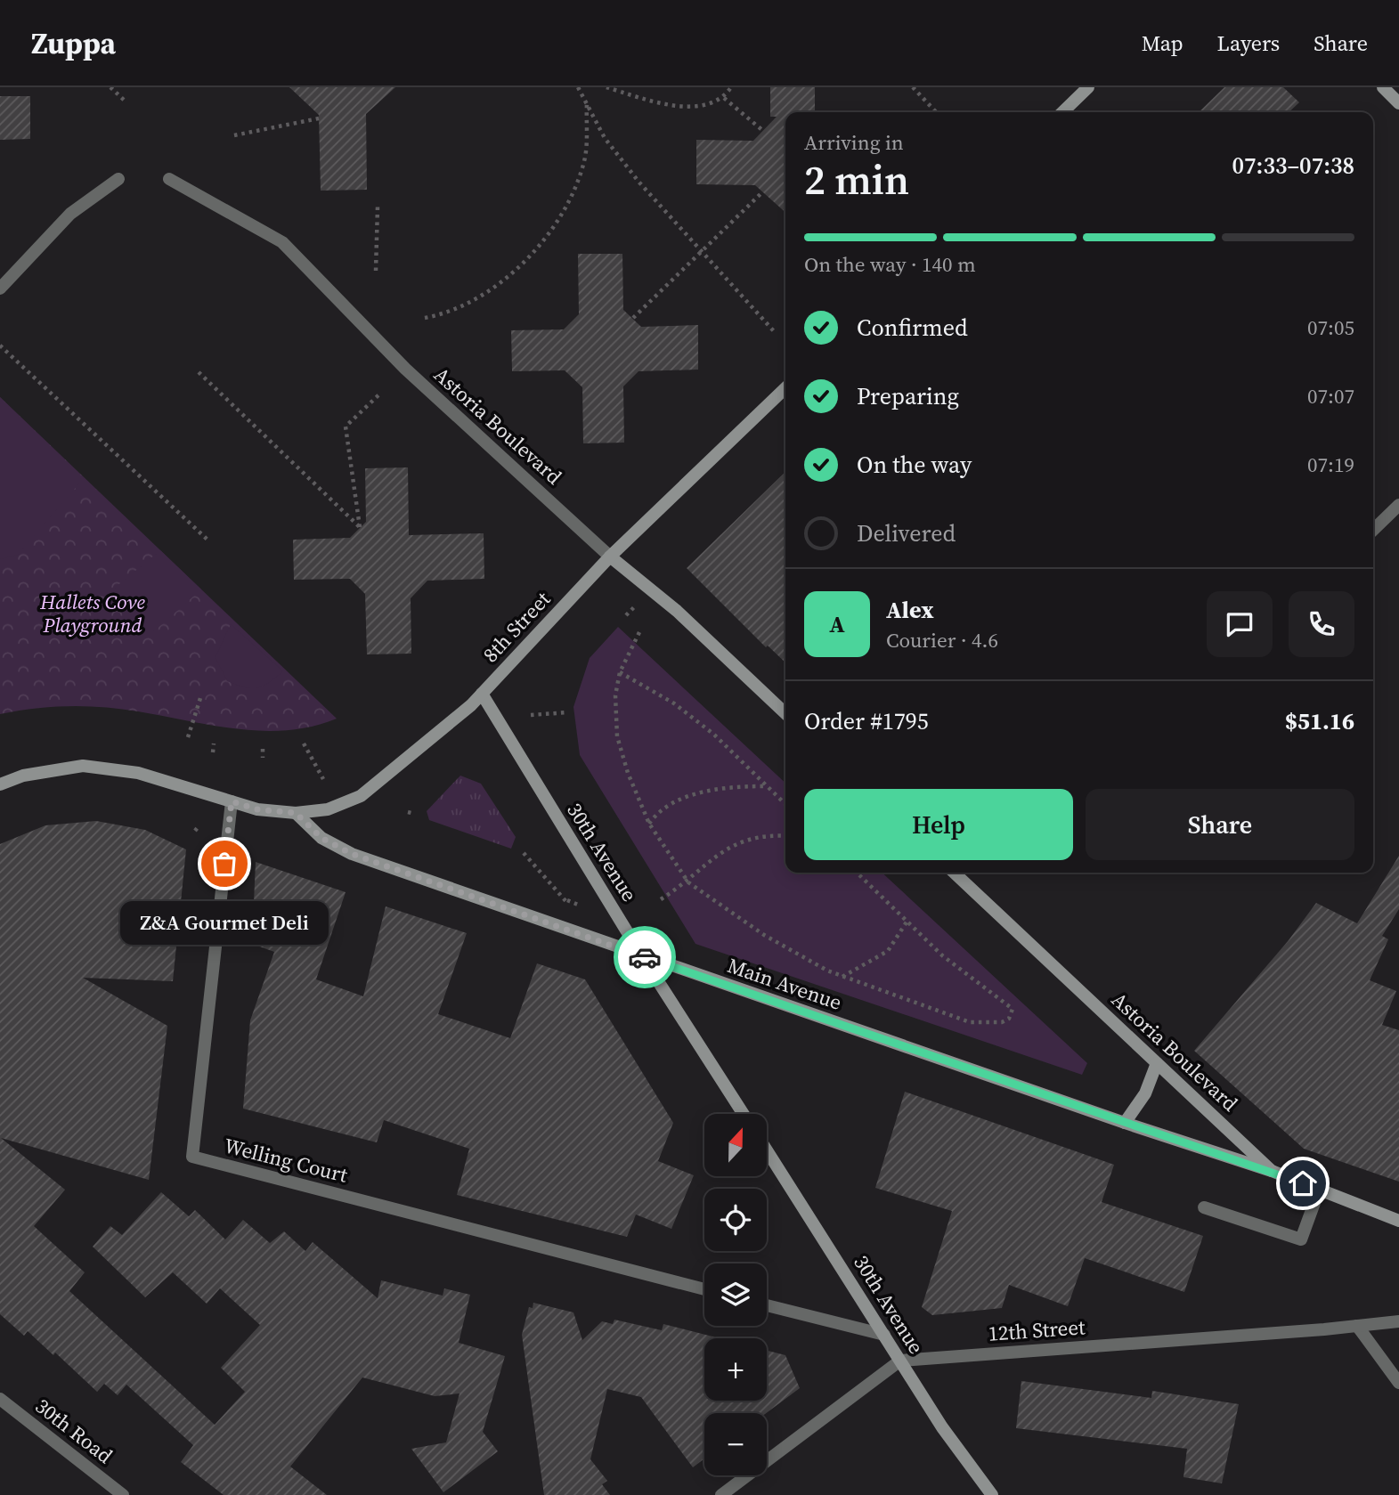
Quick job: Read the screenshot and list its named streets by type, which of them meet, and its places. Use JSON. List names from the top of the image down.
{
  "streets": {
    "street": [
      "Astoria Boulevard",
      "8th Street",
      "30th Avenue",
      "Main Avenue",
      "Welling Court",
      "12th Street",
      "30th Road"
    ]
  },
  "crossings": [
    ["Astoria Boulevard", "8th Street"],
    ["Astoria Boulevard", "Main Avenue"],
    ["8th Street", "30th Avenue"],
    ["8th Street", "Main Avenue"],
    ["8th Street", "Welling Court"],
    ["30th Avenue", "Main Avenue"],
    ["30th Avenue", "12th Street"]
  ],
  "parks": ["Hallets Cove Playground"],
  "places": ["Z&A Gourmet Deli"],
  "north": "top",
  "page": {
    "header": "Zuppa",
    "nav": ["Map", "Layers", "Share"],
    "heading": ["2 min", "Arriving in", "07:33–07:38"],
    "panel": [
      "Alex",
      "Courier · 4.6",
      "Order #1795",
      "$51.16"
    ],
    "bar": "On the way · 140 m",
    "list": [
      ["Confirmed", "07:05"],
      ["Preparing", "07:07"],
      ["On the way", "07:19"],
      "Delivered"
    ],
    "round": "A",
    "buttons": ["Help", "Share"],
    "bubble": "Z&A Gourmet Deli",
    "map_buttons": ["+", "−"]
  }
}
